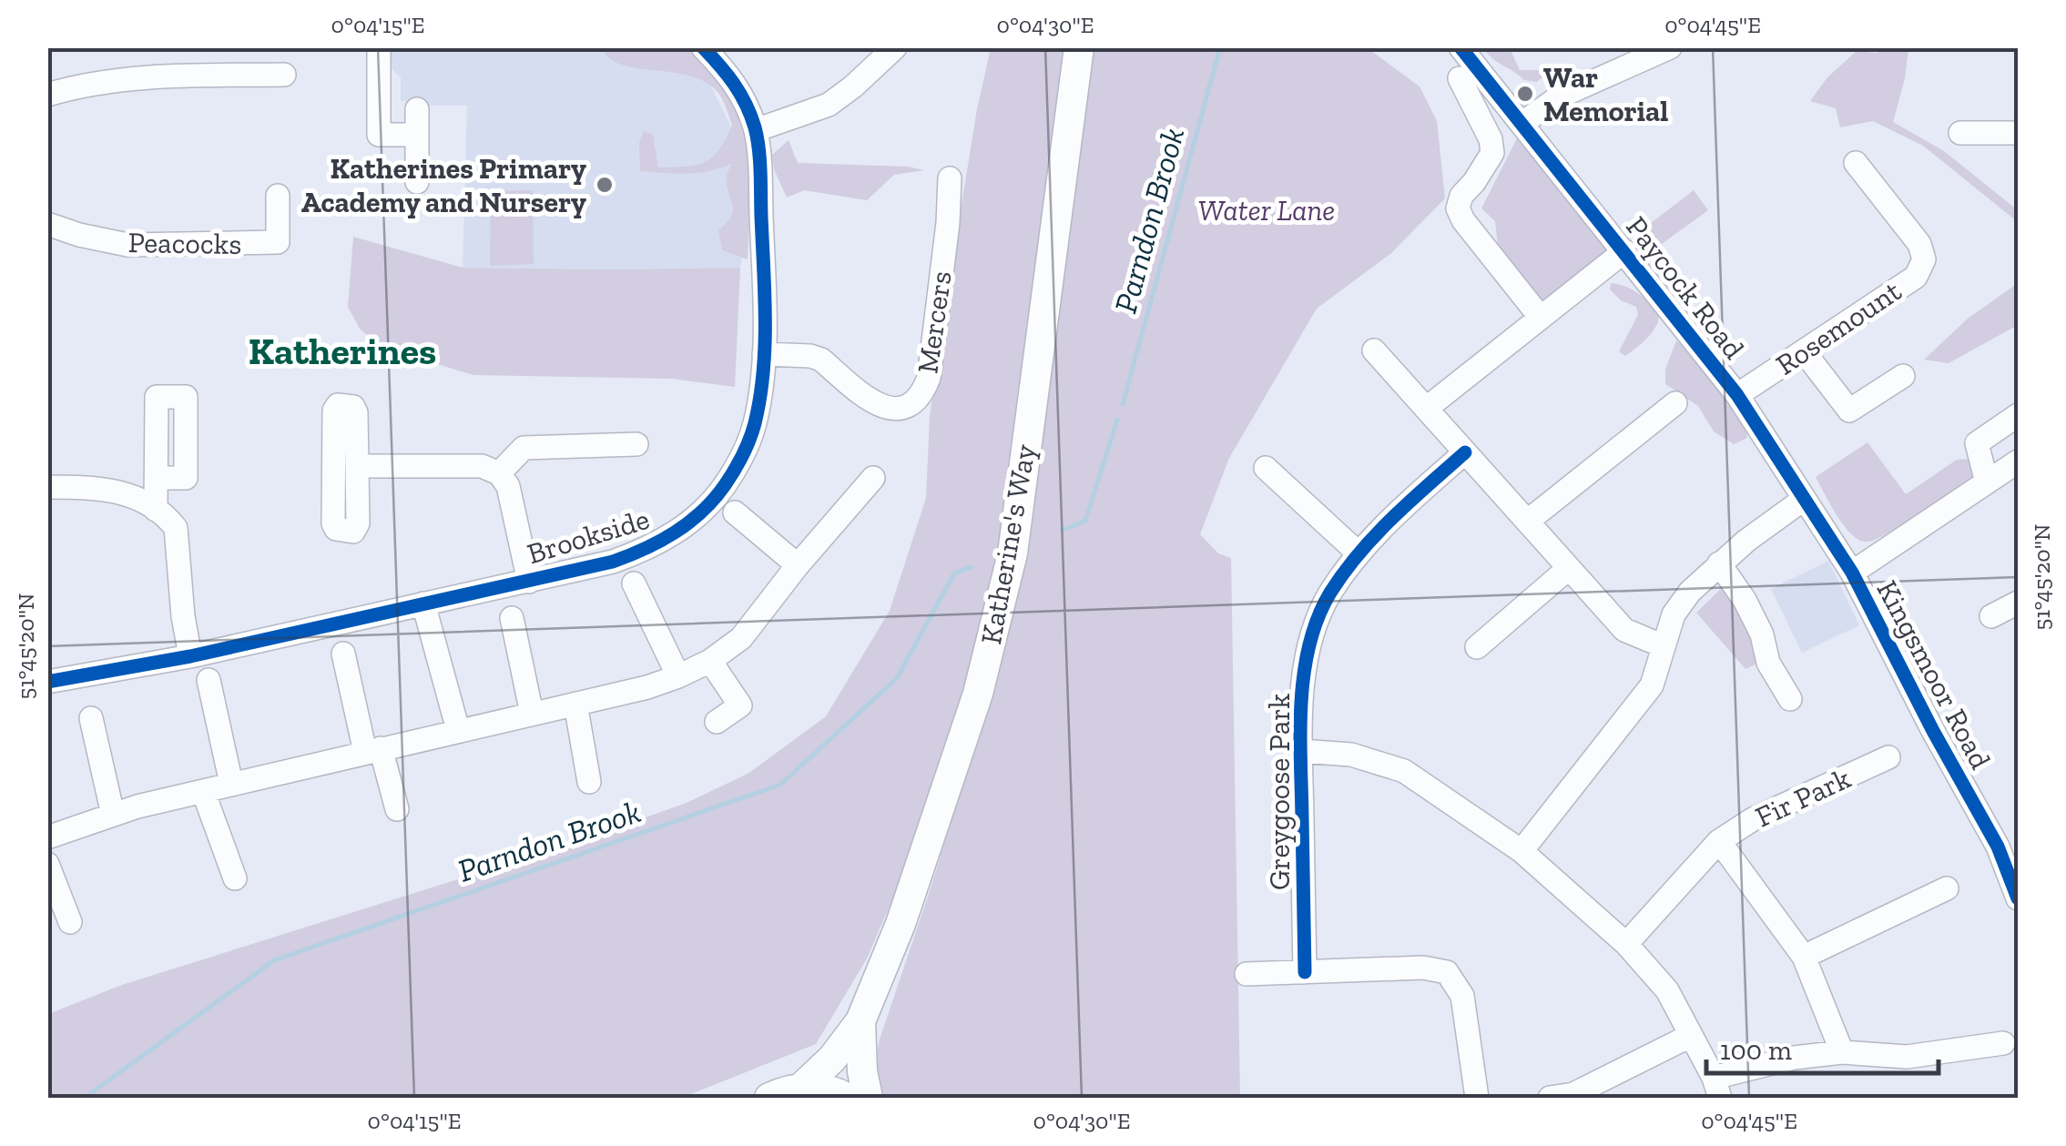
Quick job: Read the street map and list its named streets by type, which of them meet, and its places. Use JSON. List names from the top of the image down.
{
  "streets": {
    "main road": ["Katherine's Way"],
    "street": [
      "Peacocks",
      "Paycock Road",
      "Mercers",
      "Rosemount",
      "Brookside",
      "Kingsmoor Road",
      "Greygoose Park",
      "Fir Park"
    ]
  },
  "crossings": [
    ["Paycock Road", "Rosemount"],
    ["Paycock Road", "Kingsmoor Road"],
    ["Mercers", "Brookside"],
    ["Greygoose Park", "Fir Park"]
  ],
  "districts": ["Katherines"],
  "water": ["Parndon Brook"],
  "parks": ["Water Lane"],
  "places": ["War Memorial", "Katherines Primary Academy and Nursery"],
  "scale_bar": "100 m",
  "coordinates": [
    "0°04'15\"E",
    "0°04'30\"E",
    "0°04'45\"E",
    "51°45'20\"N"
  ]
}
